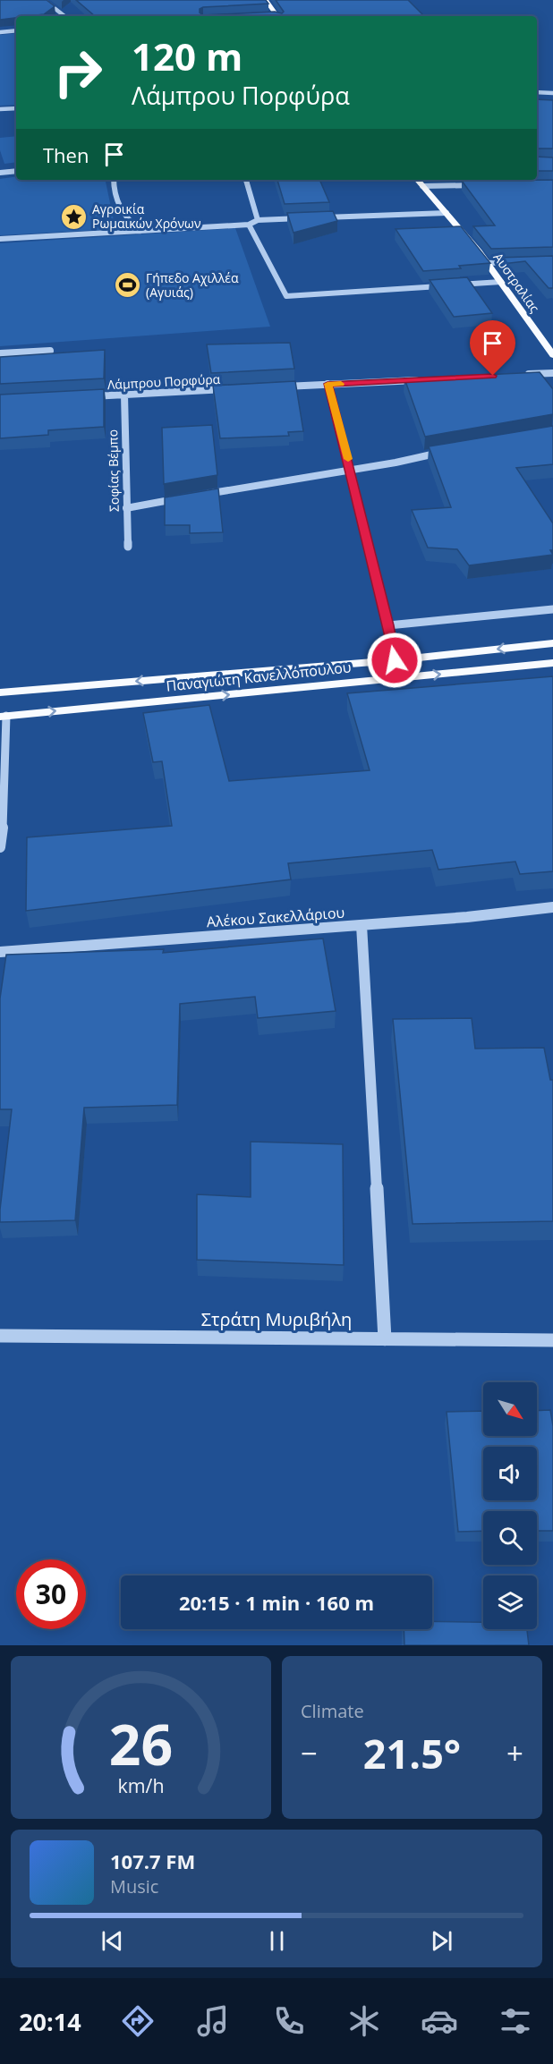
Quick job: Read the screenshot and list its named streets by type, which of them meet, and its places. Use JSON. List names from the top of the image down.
{
  "streets": {
    "main road": ["Αυστραλίας", "Παναγιώτη Κανελλόπουλου"],
    "street": [
      "Λάμπρου Πορφύρα",
      "Σοφίας Βέμπο",
      "Αλέκου Σακελλάριου",
      "Στράτη Μυριβήλη"
    ]
  },
  "crossings": [
    ["Λάμπρου Πορφύρα", "Σοφίας Βέμπο"]
  ],
  "places": {
    "place": ["Αγροικία Ρωμαικών Χρόνων"],
    "sports": ["Γήπεδο Αχιλλέα (Αγυιάς)"]
  },
  "north": "bottom right",
  "page": {
    "turn": ["120 m", "Λάμπρου Πορφύρα"],
    "then": "Then",
    "limit": "30",
    "trip": "20:15 · 1 min · 160 m",
    "tile": "Climate",
    "heat": ["−", "21.5°", "+"],
    "song": ["107.7 FM", "Music"],
    "tabs": "20:14",
    "gauge": ["26", "km/h"]
  }
}
